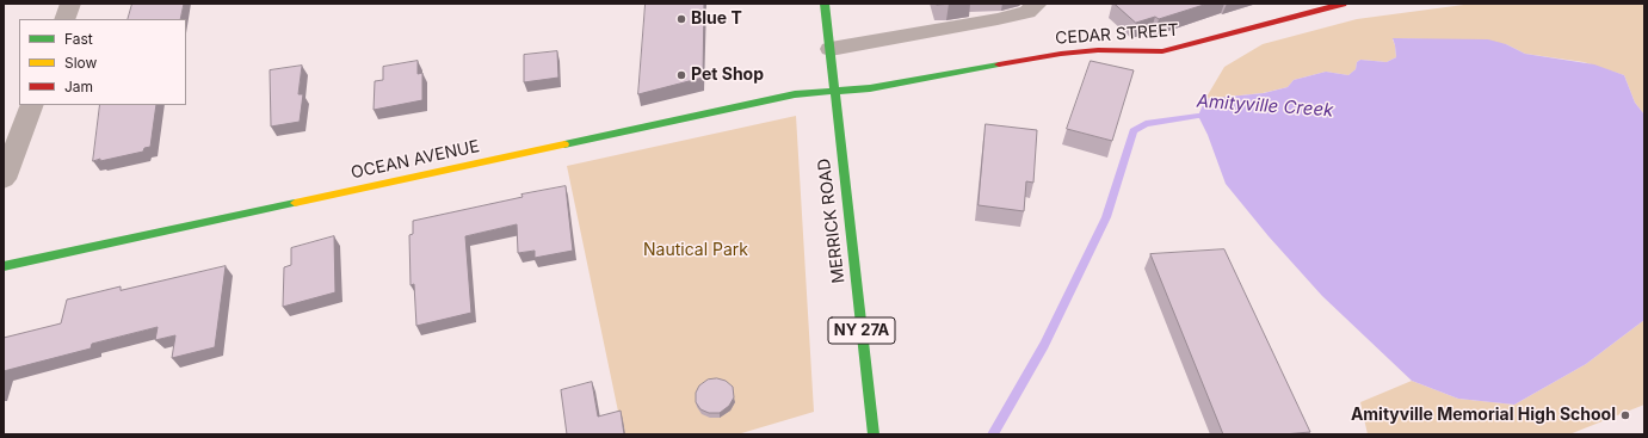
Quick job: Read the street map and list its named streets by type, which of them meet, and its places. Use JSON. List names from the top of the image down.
{
  "streets": {
    "street": [
      "CEDAR STREET",
      "OCEAN AVENUE",
      "MERRICK ROAD",
      "NY 27A"
    ]
  },
  "crossings": [
    ["CEDAR STREET", "OCEAN AVENUE"],
    ["CEDAR STREET", "MERRICK ROAD"],
    ["OCEAN AVENUE", "MERRICK ROAD"]
  ],
  "water": ["Amityville Creek"],
  "parks": ["Nautical Park"],
  "places": ["Blue T", "Pet Shop", "Amityville Memorial High School"],
  "legend": ["Fast", "Slow", "Jam"]
}
